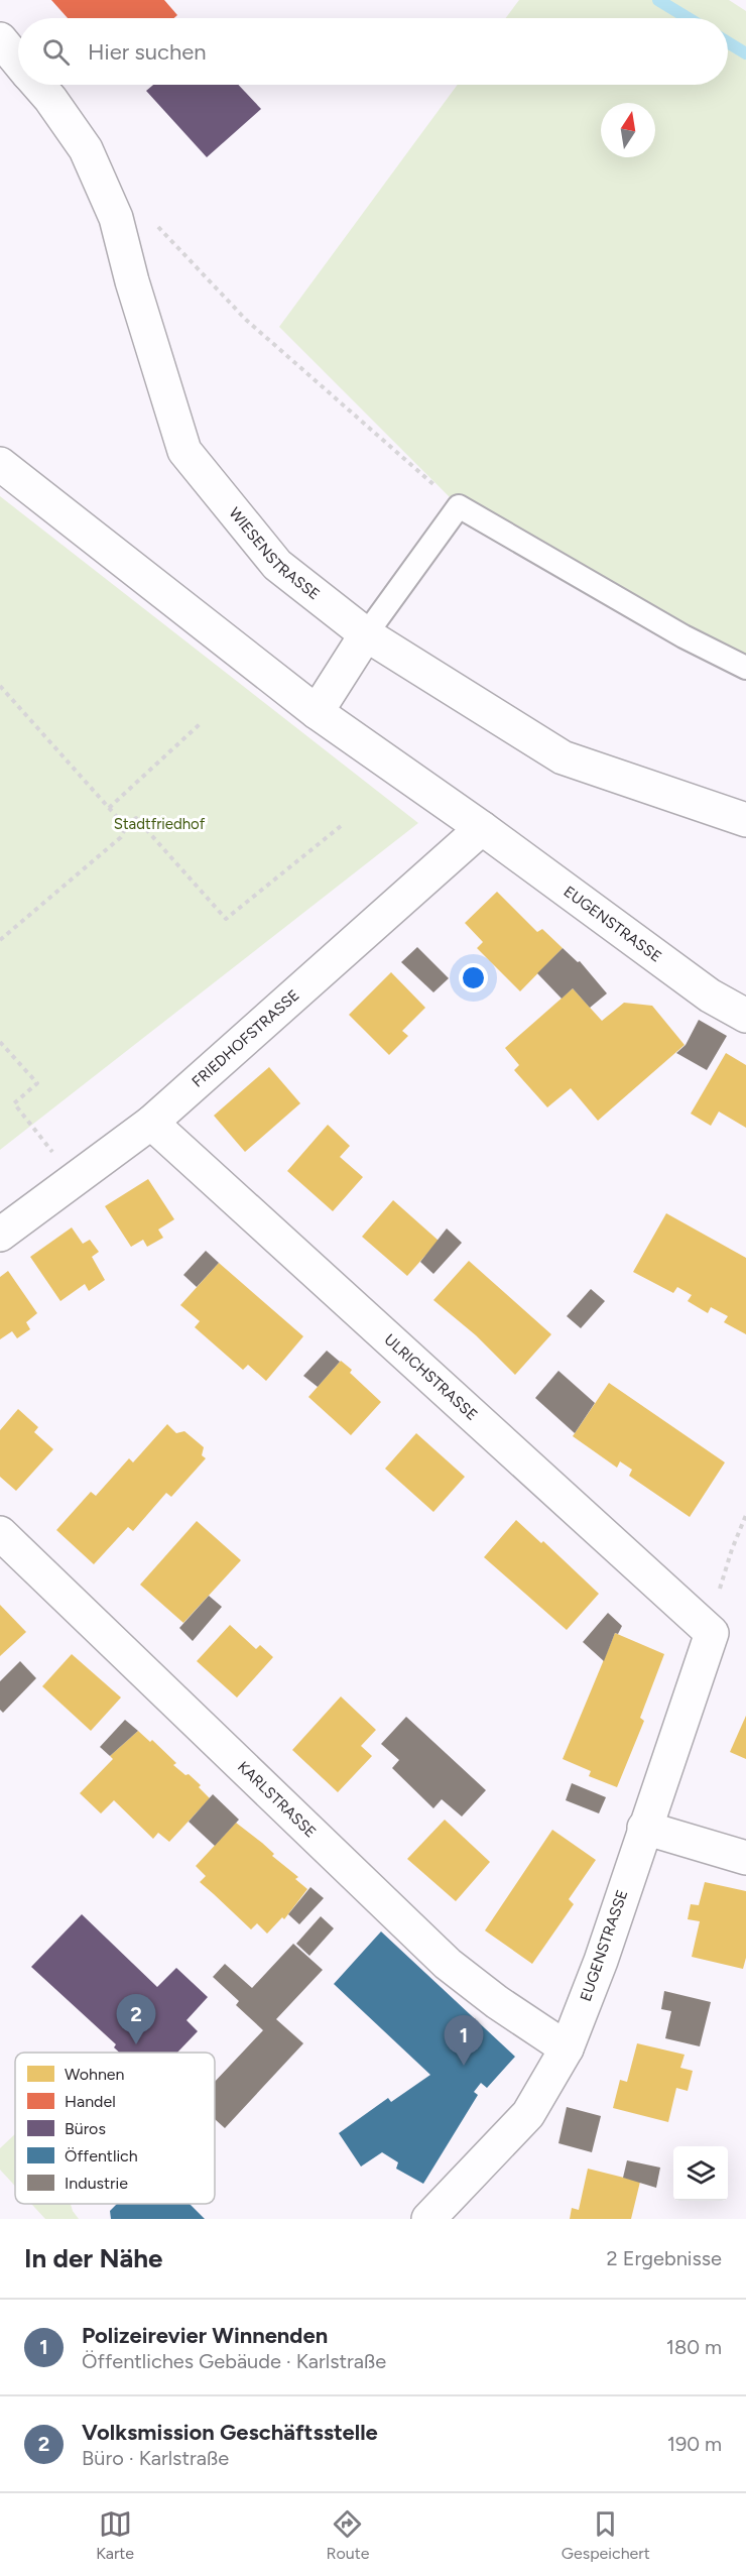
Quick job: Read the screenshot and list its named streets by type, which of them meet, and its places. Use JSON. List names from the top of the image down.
{
  "streets": {
    "street": [
      "WIESENSTRASSE",
      "EUGENSTRASSE",
      "FRIEDHOFSTRASSE",
      "ULRICHSTRASSE",
      "KARLSTRASSE"
    ]
  },
  "crossings": [
    ["EUGENSTRASSE", "FRIEDHOFSTRASSE"],
    ["EUGENSTRASSE", "ULRICHSTRASSE"],
    ["EUGENSTRASSE", "KARLSTRASSE"],
    ["FRIEDHOFSTRASSE", "ULRICHSTRASSE"]
  ],
  "parks": ["Stadtfriedhof"],
  "legend": [
    "Wohnen",
    "Handel",
    "Büros",
    "Öffentlich",
    "Industrie"
  ],
  "north": "top",
  "page": {
    "search": "Hier suchen",
    "pins": ["2", "1"],
    "heading": ["In der Nähe", "2 Ergebnisse"],
    "list": [
      {
        "mark": "1",
        "name": "Polizeirevier Winnenden",
        "note": "Öffentliches Gebäude · Karlstraße",
        "value": "180 m"
      },
      {
        "mark": "2",
        "name": "Volksmission Geschäftsstelle",
        "note": "Büro · Karlstraße",
        "value": "190 m"
      }
    ],
    "nav": ["Karte", "Route", "Gespeichert"]
  }
}
